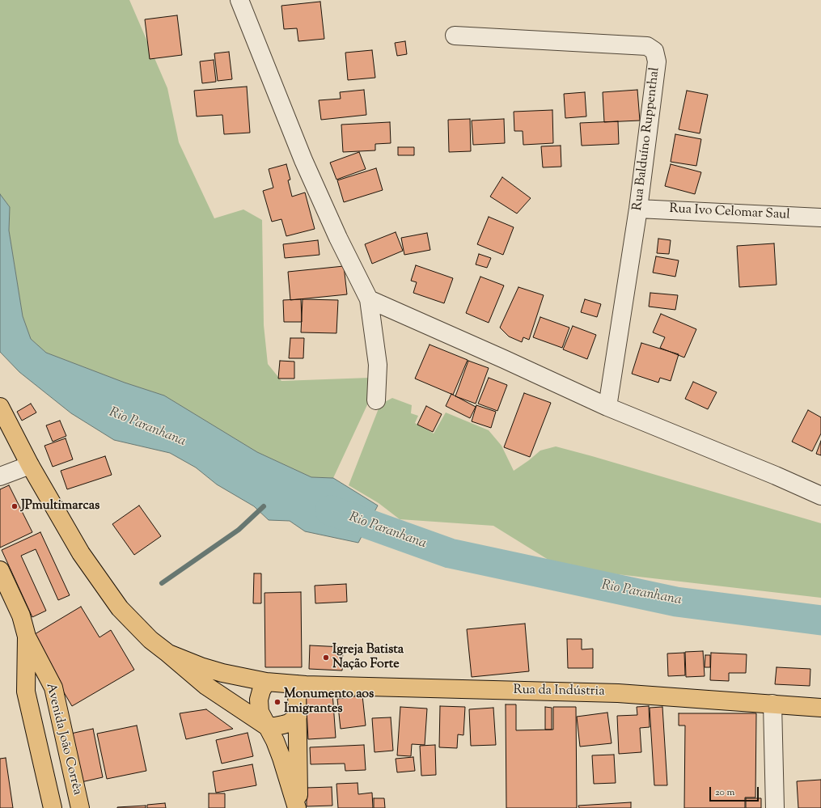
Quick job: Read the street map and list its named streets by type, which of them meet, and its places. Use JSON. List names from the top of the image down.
{
  "streets": {
    "main road": ["Rua da Indústria", "Avenida João Corrêa"],
    "street": ["Rua Balduíno Ruppenthal", "Rua Ivo Celomar Saul"]
  },
  "crossings": [
    ["Rua Balduíno Ruppenthal", "Rua Ivo Celomar Saul"]
  ],
  "water": ["Rio Paranhana"],
  "places": ["JPmultimarcas", "Igreja Batista Nação Forte", "Monumento aos Imigrantes"],
  "scale_bar": "20 m"
}
